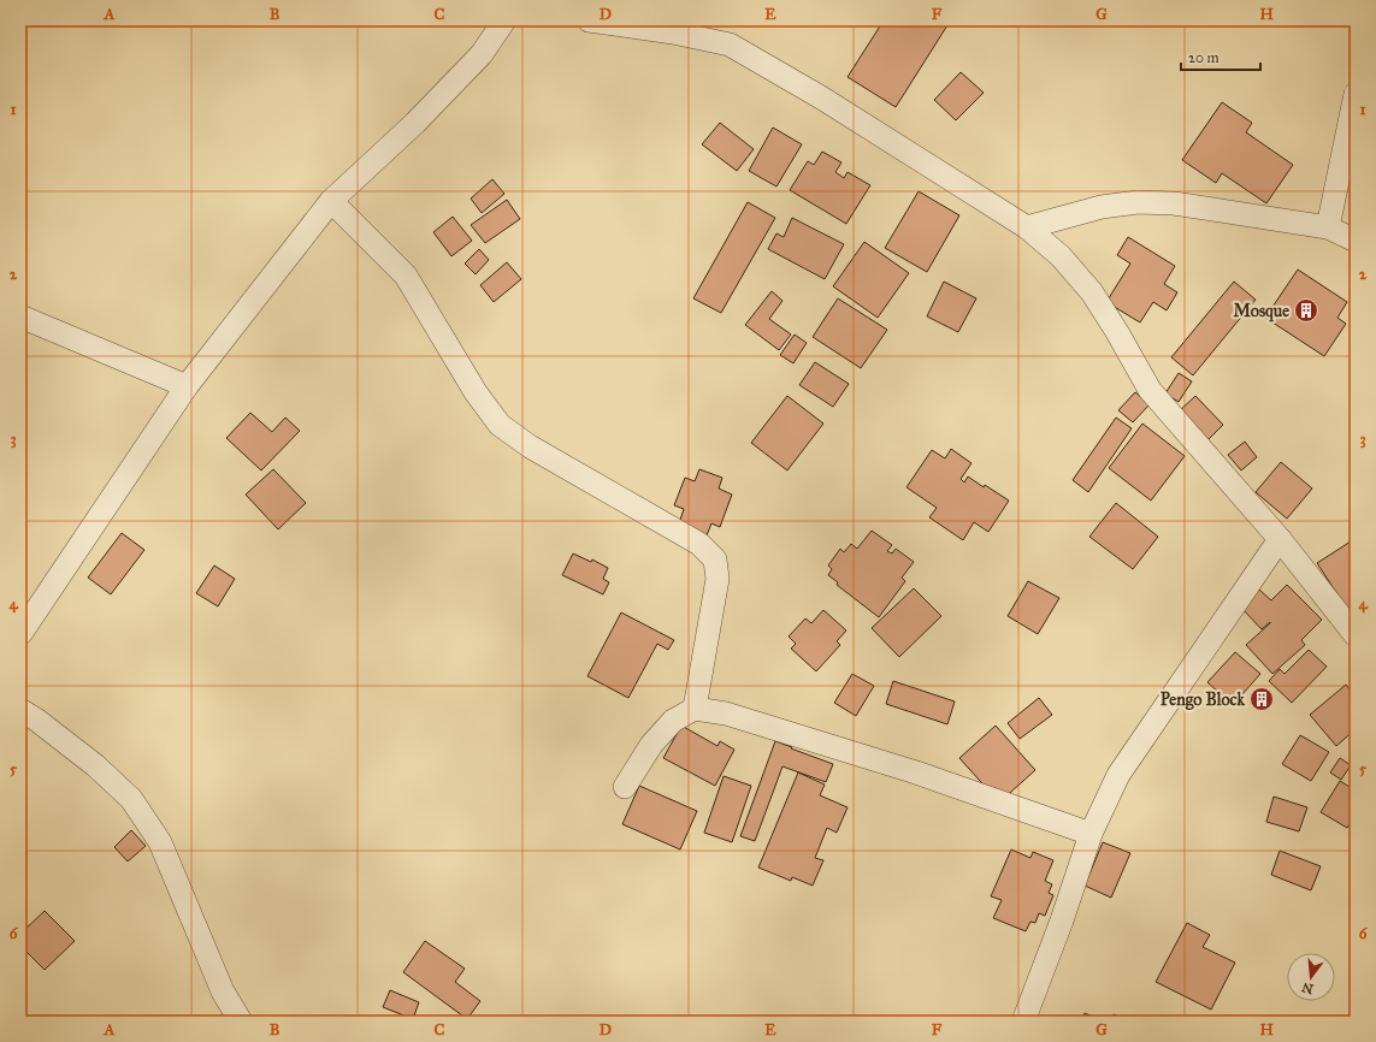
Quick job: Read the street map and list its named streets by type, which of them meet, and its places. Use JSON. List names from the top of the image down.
{
  "places": {
    "building": ["Mosque", "Pengo Block"]
  },
  "scale_bar": "20 m",
  "north": "bottom",
  "grid": {
    "columns": [
      "A",
      "B",
      "C",
      "D",
      "E",
      "F",
      "G",
      "H"
    ],
    "rows": [
      "1",
      "2",
      "3",
      "4",
      "5",
      "6"
    ]
  }
}
